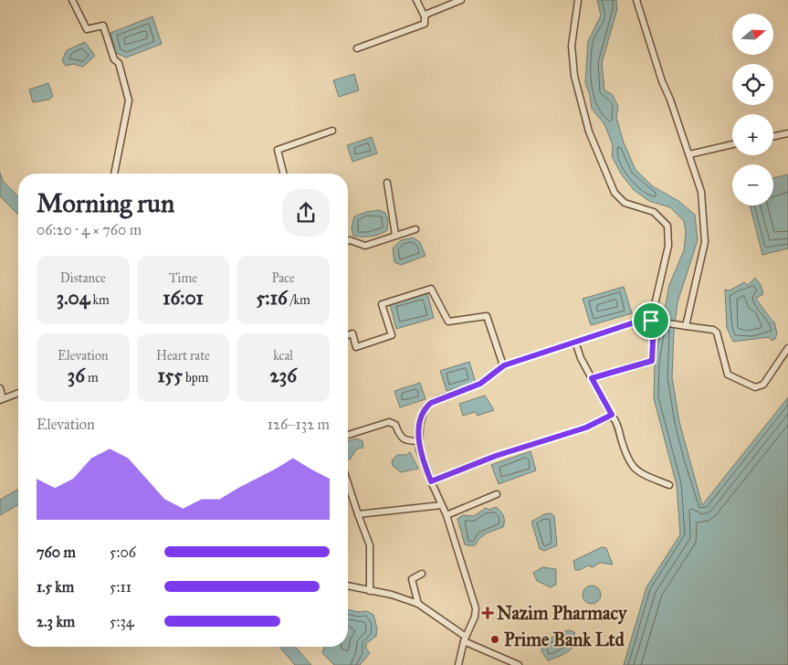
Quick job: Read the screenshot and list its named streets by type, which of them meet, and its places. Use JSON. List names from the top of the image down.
{
  "places": {
    "health": ["Nazim Pharmacy"],
    "other": ["Prime Bank Ltd"]
  },
  "north": "right",
  "page": {
    "map_buttons": ["+", "−"],
    "heading": ["Morning run", "06:20 · 4 × 760 m"],
    "stats": [
      ["Distance", "3.04 km"],
      ["Time", "16:01"],
      ["Pace", "5:16 /km"],
      ["Elevation", "36 m"],
      ["Heart rate", "155 bpm"],
      ["kcal", "236"]
    ],
    "chart": ["Elevation", "126–132 m"],
    "list": [
      {
        "name": "760 m",
        "note": "5:06"
      },
      {
        "name": "1.5 km",
        "note": "5:11"
      },
      {
        "name": "2.3 km",
        "note": "5:34"
      }
    ]
  }
}
